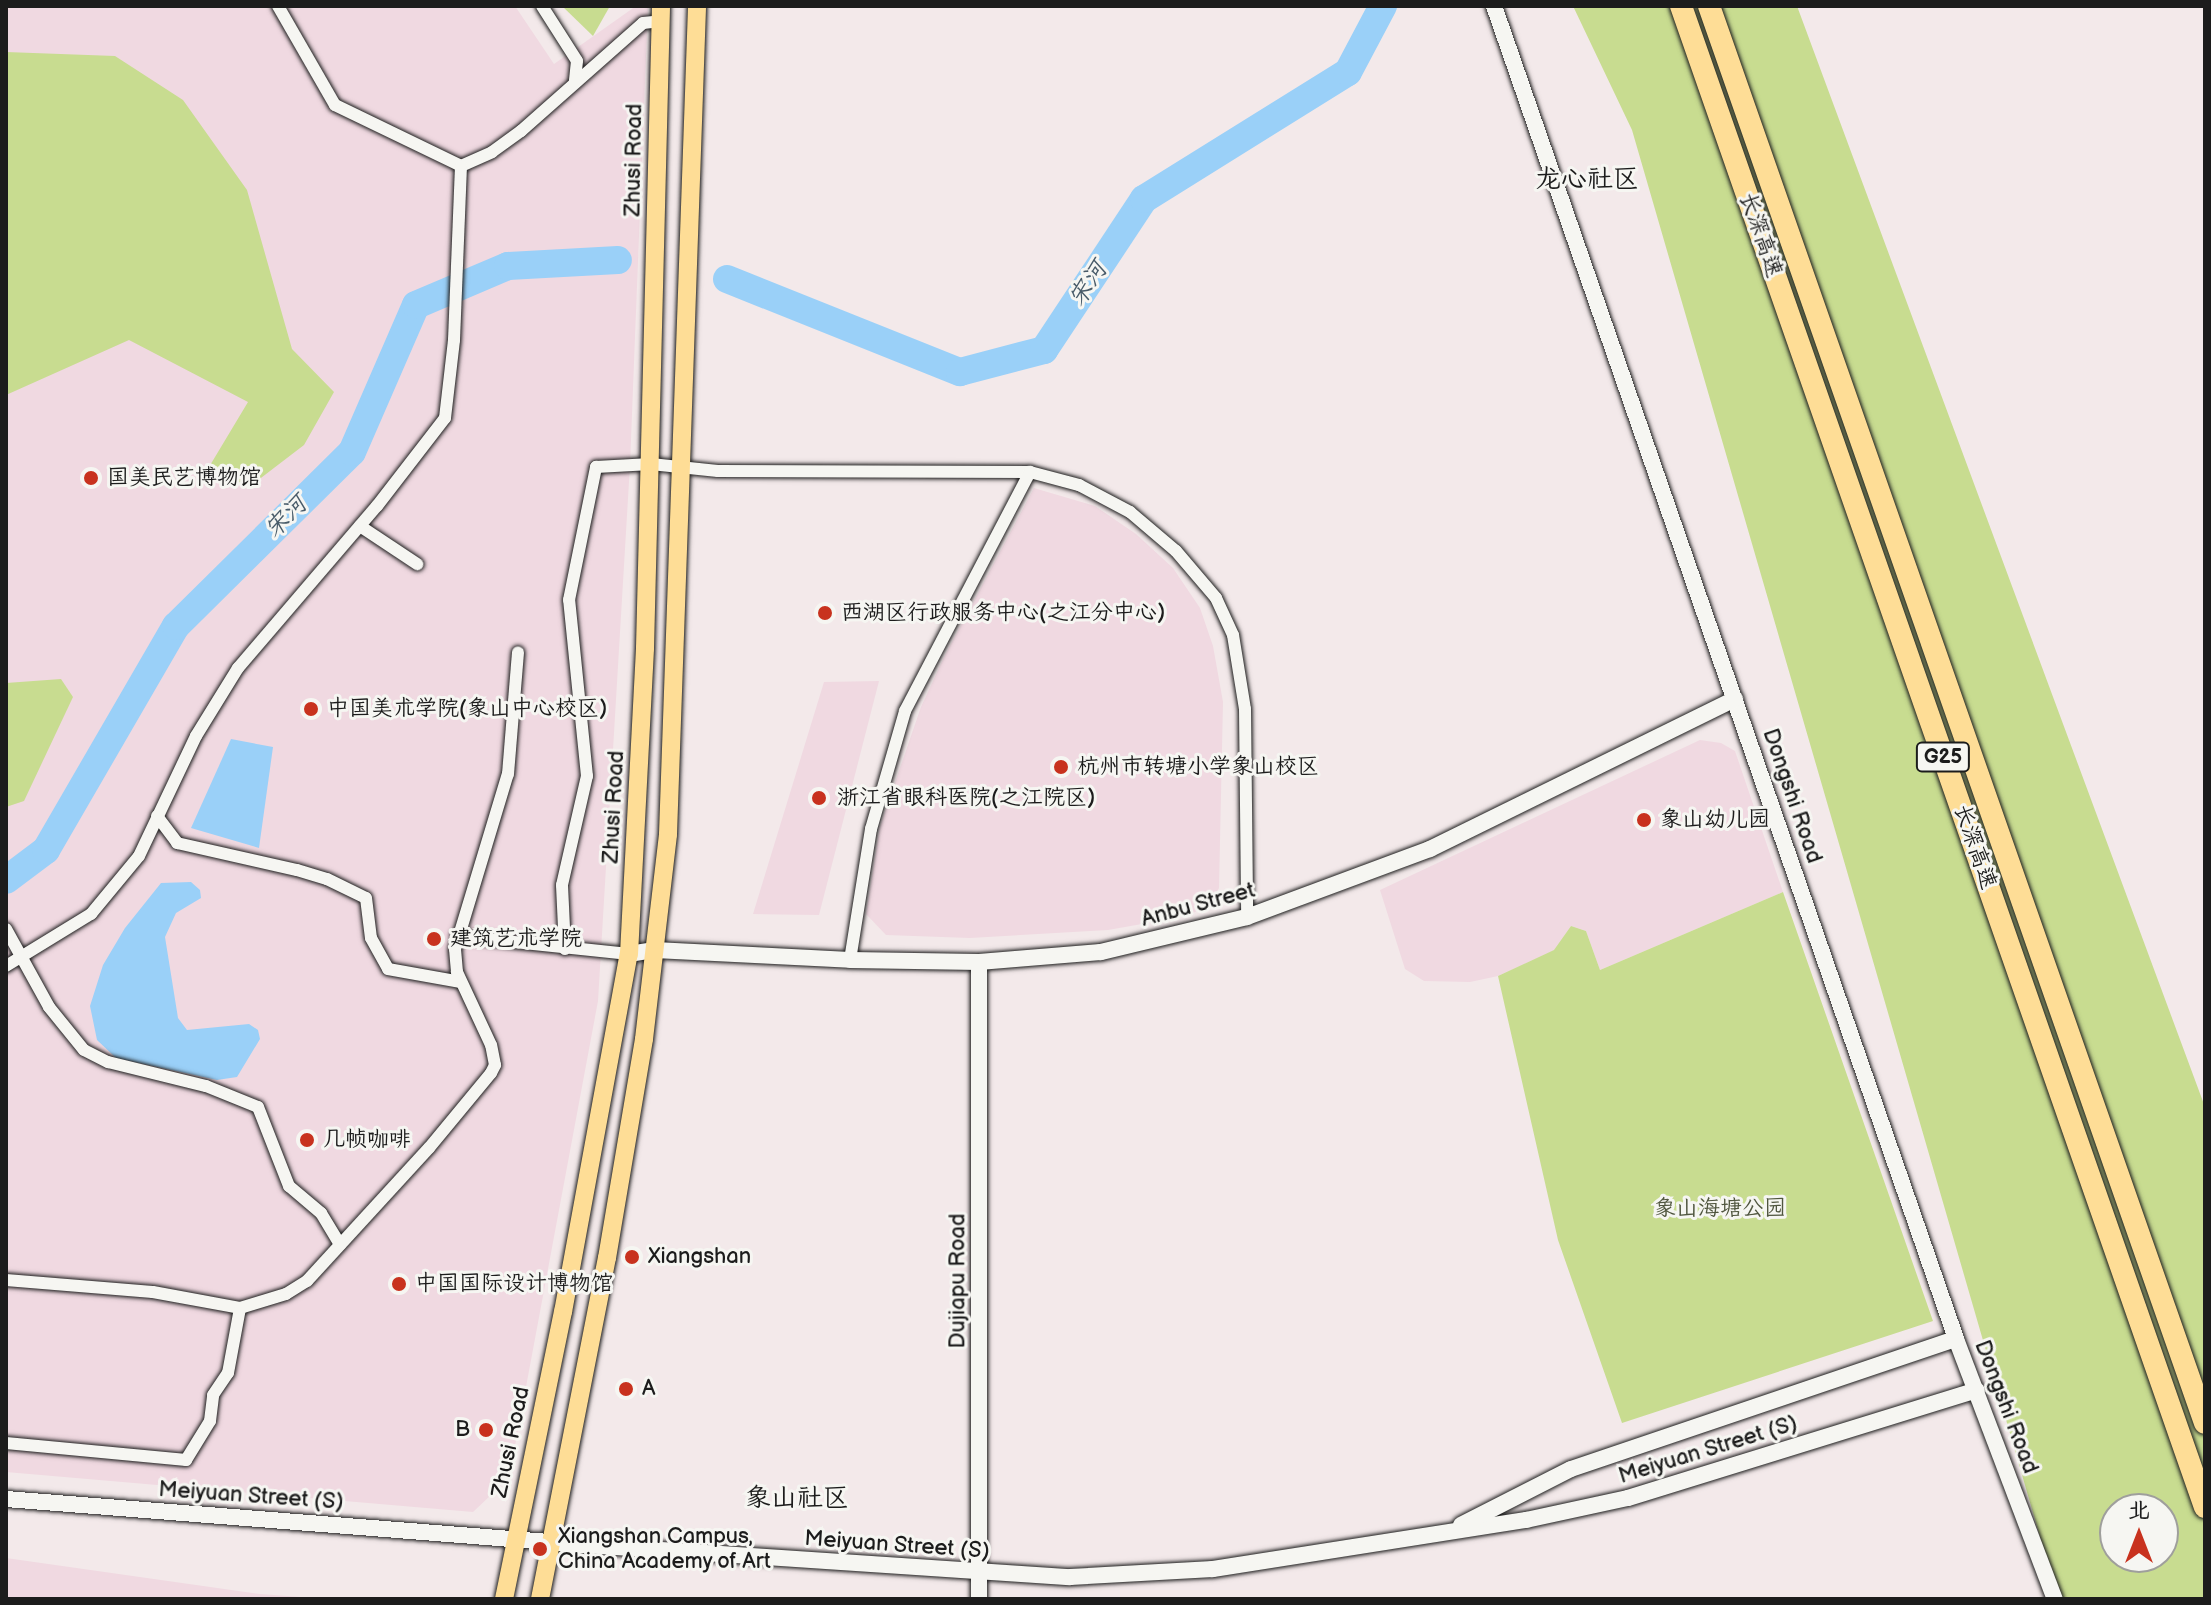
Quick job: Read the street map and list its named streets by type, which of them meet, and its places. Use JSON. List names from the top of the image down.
{
  "streets": {
    "highway": ["长深高速", "G25"],
    "main road": ["Zhusi Road"],
    "street": [
      "Dongshi Road",
      "Anbu Street",
      "Dujiapu Road",
      "Meiyuan Street (S)"
    ]
  },
  "crossings": [
    ["Zhusi Road", "Anbu Street"],
    ["Zhusi Road", "Meiyuan Street (S)"],
    ["Dongshi Road", "Anbu Street"],
    ["Dongshi Road", "Meiyuan Street (S)"],
    ["Anbu Street", "Dujiapu Road"],
    ["Dujiapu Road", "Meiyuan Street (S)"]
  ],
  "districts": ["龙心社区", "象山社区"],
  "water": ["宋河"],
  "parks": ["象山海塘公园"],
  "places": [
    "国美民艺博物馆",
    "西湖区行政服务中心(之江分中心)",
    "中国美术学院(象山中心校区)",
    "杭州市转塘小学象山校区",
    "浙江省眼科医院(之江院区)",
    "象山幼儿园",
    "建筑艺术学院",
    "几帧咖啡",
    "Xiangshan",
    "中国国际设计博物馆",
    "A",
    "B",
    "Xiangshan Campus, China Academy of Art"
  ],
  "north": "top"
}
